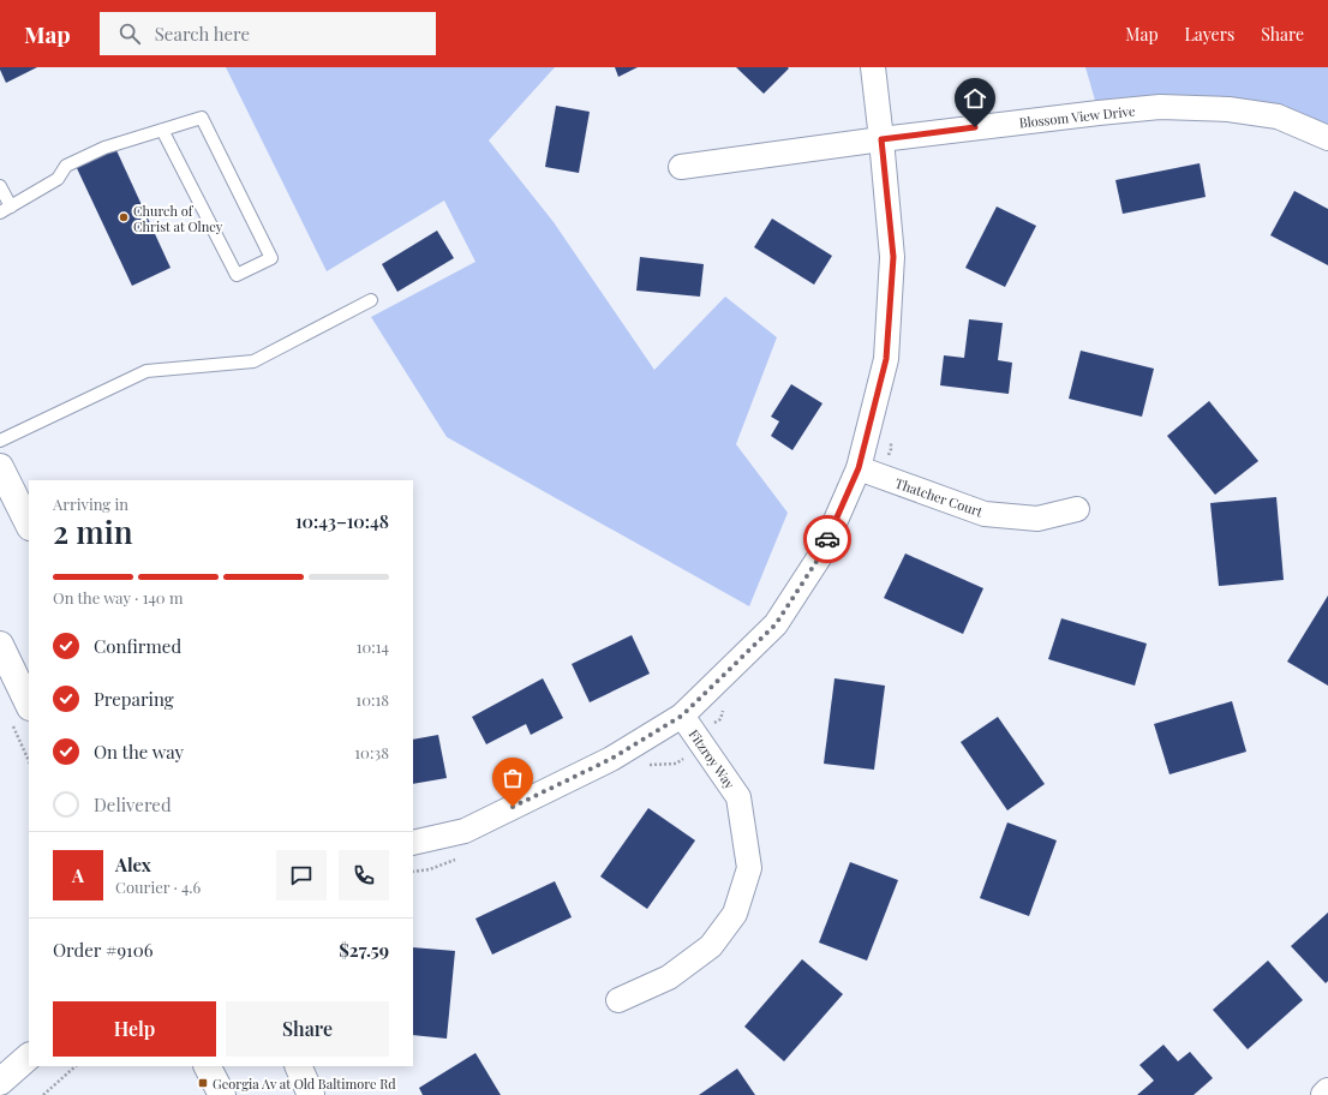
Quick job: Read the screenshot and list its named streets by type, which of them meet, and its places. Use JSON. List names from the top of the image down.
{
  "streets": {
    "street": ["Blossom View Drive", "Thatcher Court", "Fitzroy Way"]
  },
  "places": {
    "other": ["Church of Christ at Olney"],
    "transit": ["Georgia Av at Old Baltimore Rd"]
  },
  "page": {
    "header": "Map",
    "search": "Search here",
    "nav": ["Map", "Layers", "Share"],
    "heading": ["2 min", "Arriving in", "10:43–10:48"],
    "panel": [
      "Alex",
      "Courier · 4.6",
      "Order #9106",
      "$27.59"
    ],
    "bar": "On the way · 140 m",
    "list": [
      ["Confirmed", "10:14"],
      ["Preparing", "10:18"],
      ["On the way", "10:38"],
      "Delivered"
    ],
    "round": "A",
    "buttons": ["Help", "Share"]
  }
}
